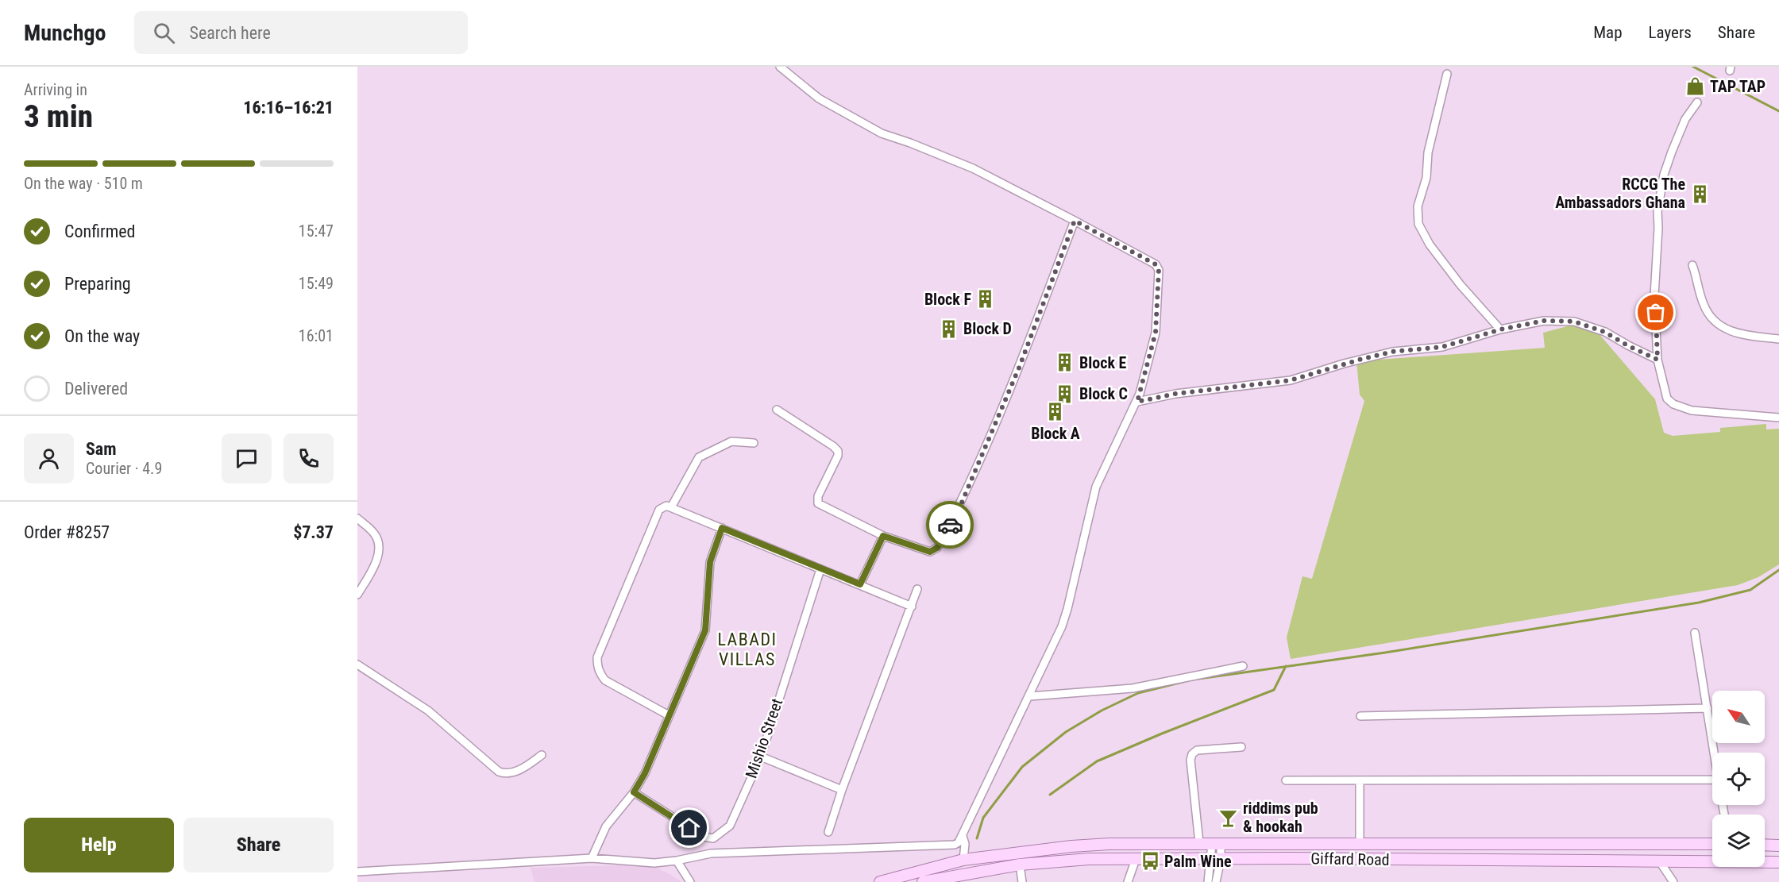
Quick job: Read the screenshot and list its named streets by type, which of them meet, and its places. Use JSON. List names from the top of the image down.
{
  "streets": {
    "main road": ["Giffard Road"],
    "street": ["Mishio Street"]
  },
  "districts": ["LABADI VILLAS"],
  "places": {
    "shop": ["TAP TAP"],
    "building": [
      "RCCG The Ambassadors Ghana",
      "Block F",
      "Block D",
      "Block E",
      "Block C",
      "Block A"
    ],
    "bar": ["riddims pub & hookah"],
    "bus stop": ["Palm Wine"]
  },
  "north": "top left",
  "page": {
    "header": "Munchgo",
    "search": "Search here",
    "nav": ["Map", "Layers", "Share"],
    "heading": ["3 min", "Arriving in", "16:16–16:21"],
    "panel": [
      "Sam",
      "Courier · 4.9",
      "Order #8257",
      "$7.37"
    ],
    "bar": "On the way · 510 m",
    "list": [
      ["Confirmed", "15:47"],
      ["Preparing", "15:49"],
      ["On the way", "16:01"],
      "Delivered"
    ],
    "buttons": ["Help", "Share"]
  }
}
